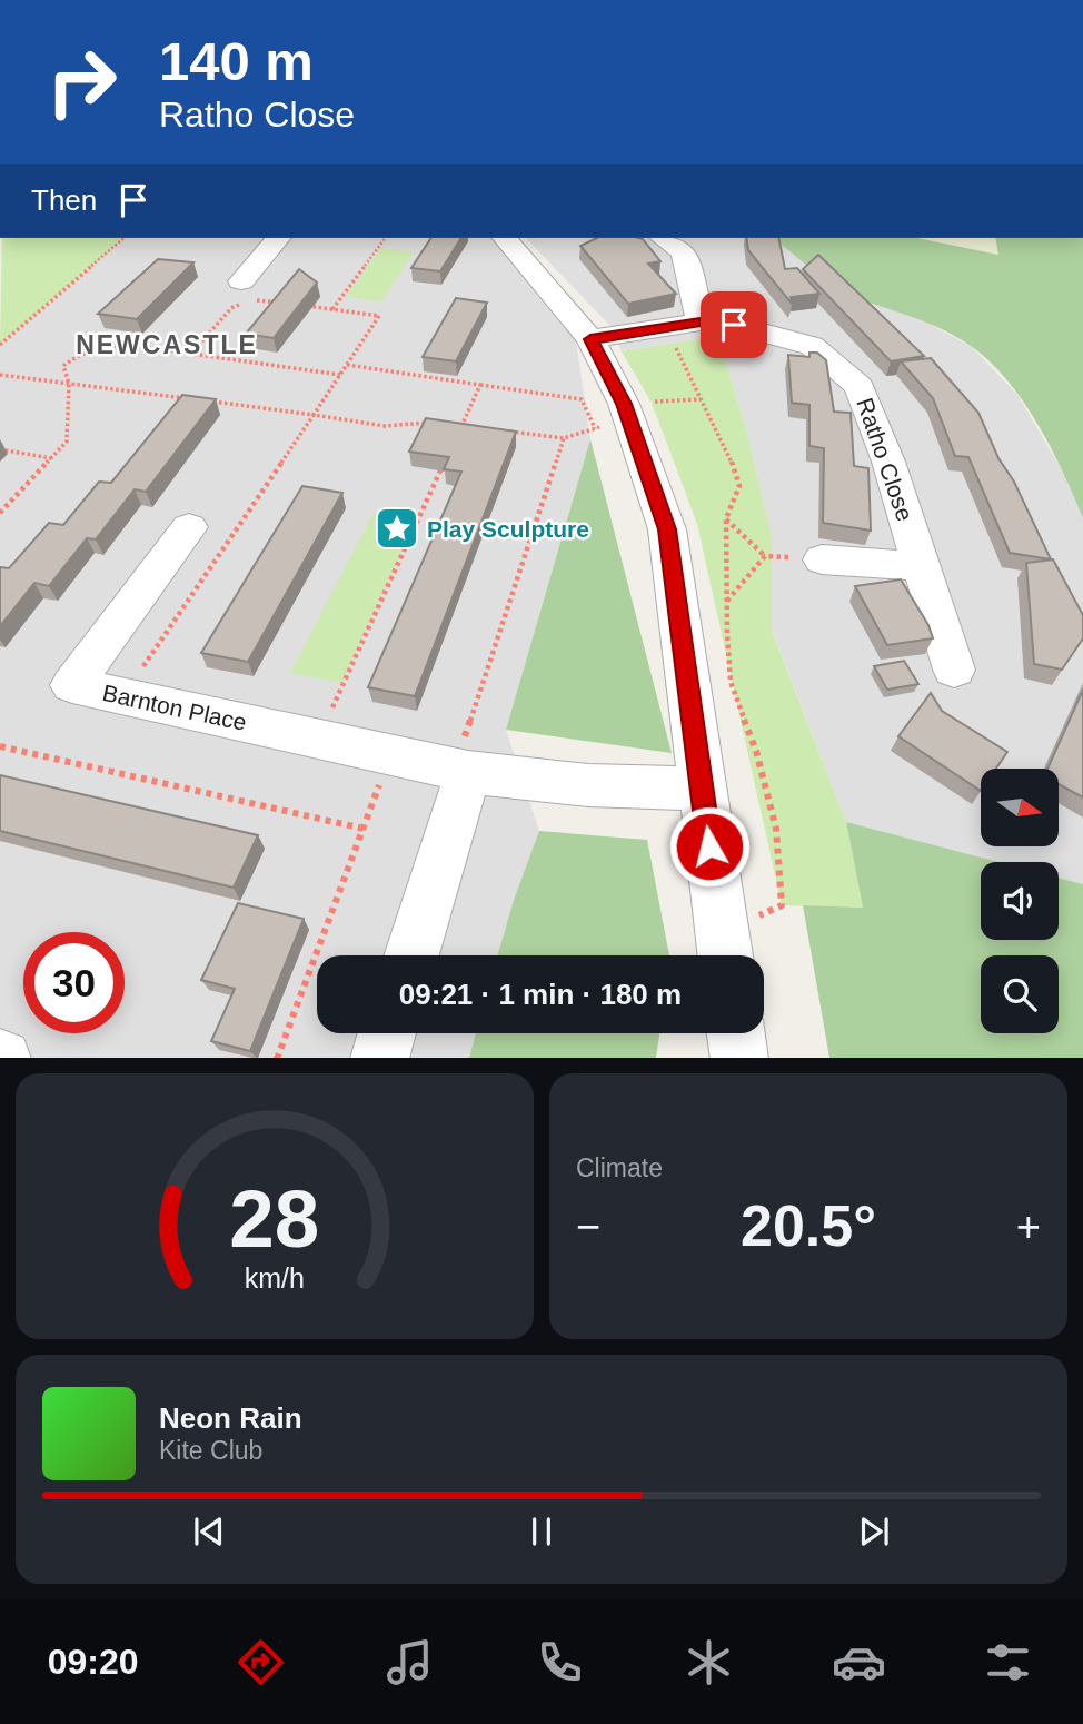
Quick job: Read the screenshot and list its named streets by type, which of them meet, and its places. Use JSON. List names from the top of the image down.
{
  "streets": {
    "street": ["Ratho Close", "Barnton Place"]
  },
  "districts": ["NEWCASTLE"],
  "places": {
    "place": ["Play Sculpture"]
  },
  "north": "right",
  "page": {
    "turn": ["140 m", "Ratho Close"],
    "then": "Then",
    "limit": "30",
    "trip": "09:21 · 1 min · 180 m",
    "tile": "Climate",
    "heat": ["−", "20.5°", "+"],
    "song": ["Neon Rain", "Kite Club"],
    "tabs": "09:20",
    "gauge": ["28", "km/h"]
  }
}
